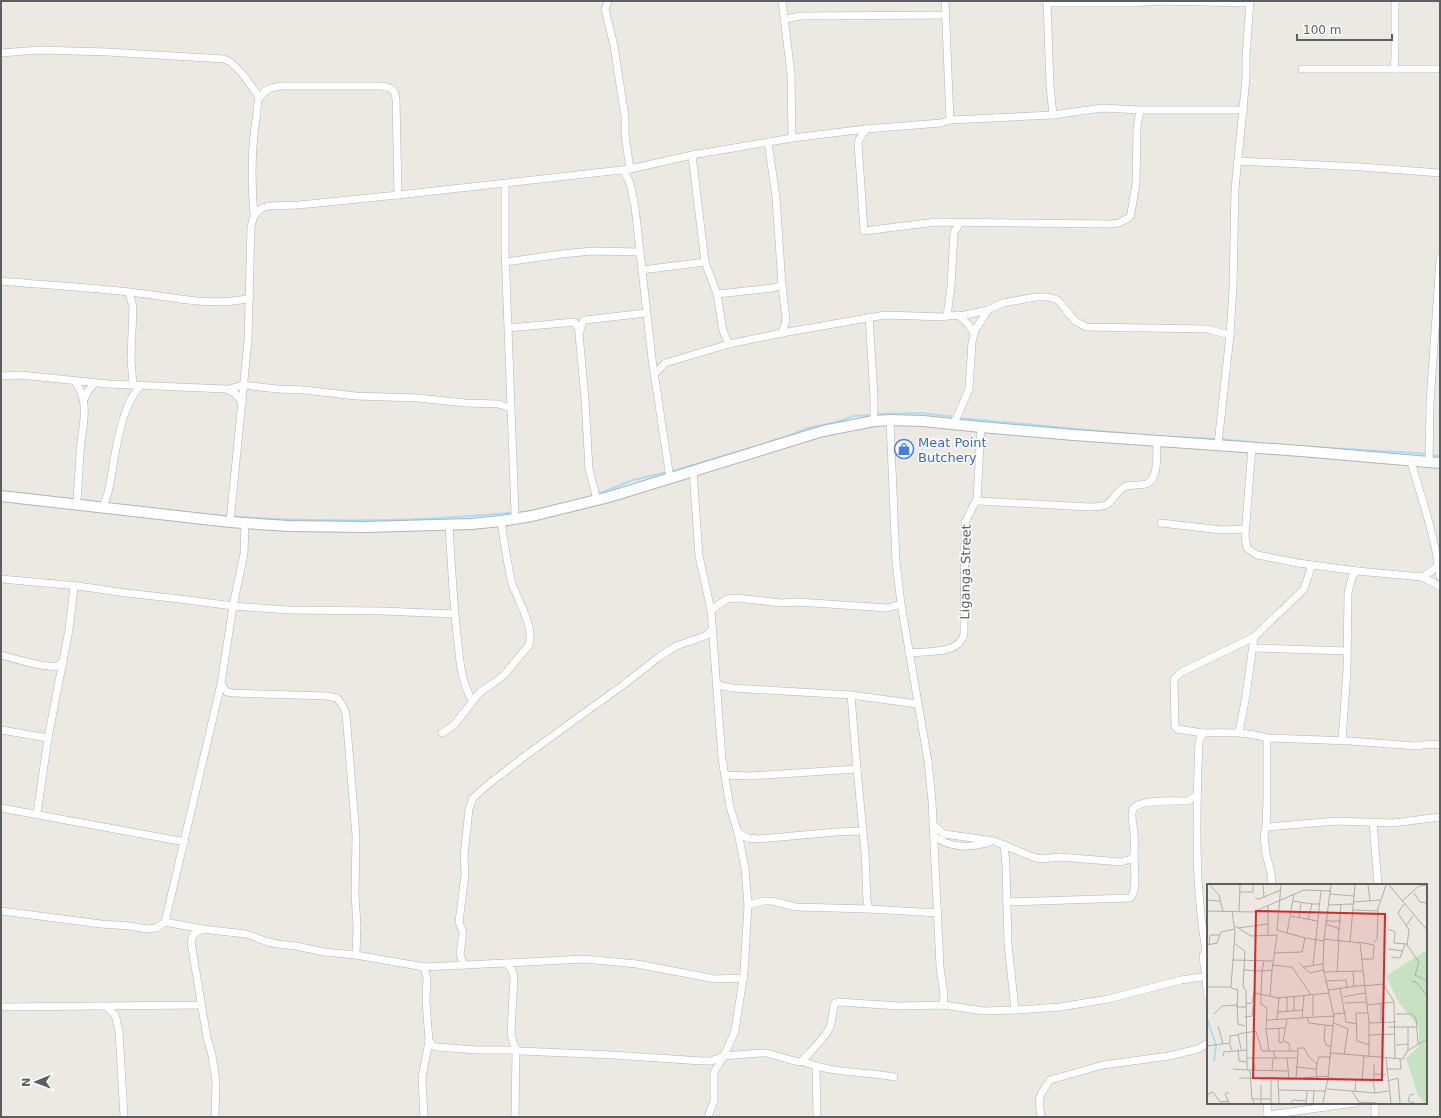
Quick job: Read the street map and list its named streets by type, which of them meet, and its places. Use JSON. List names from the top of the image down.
{
  "streets": {
    "street": ["Liganga Street"]
  },
  "places": {
    "shop": ["Meat Point Butchery"]
  },
  "scale_bar": "100 m",
  "north": "left"
}
